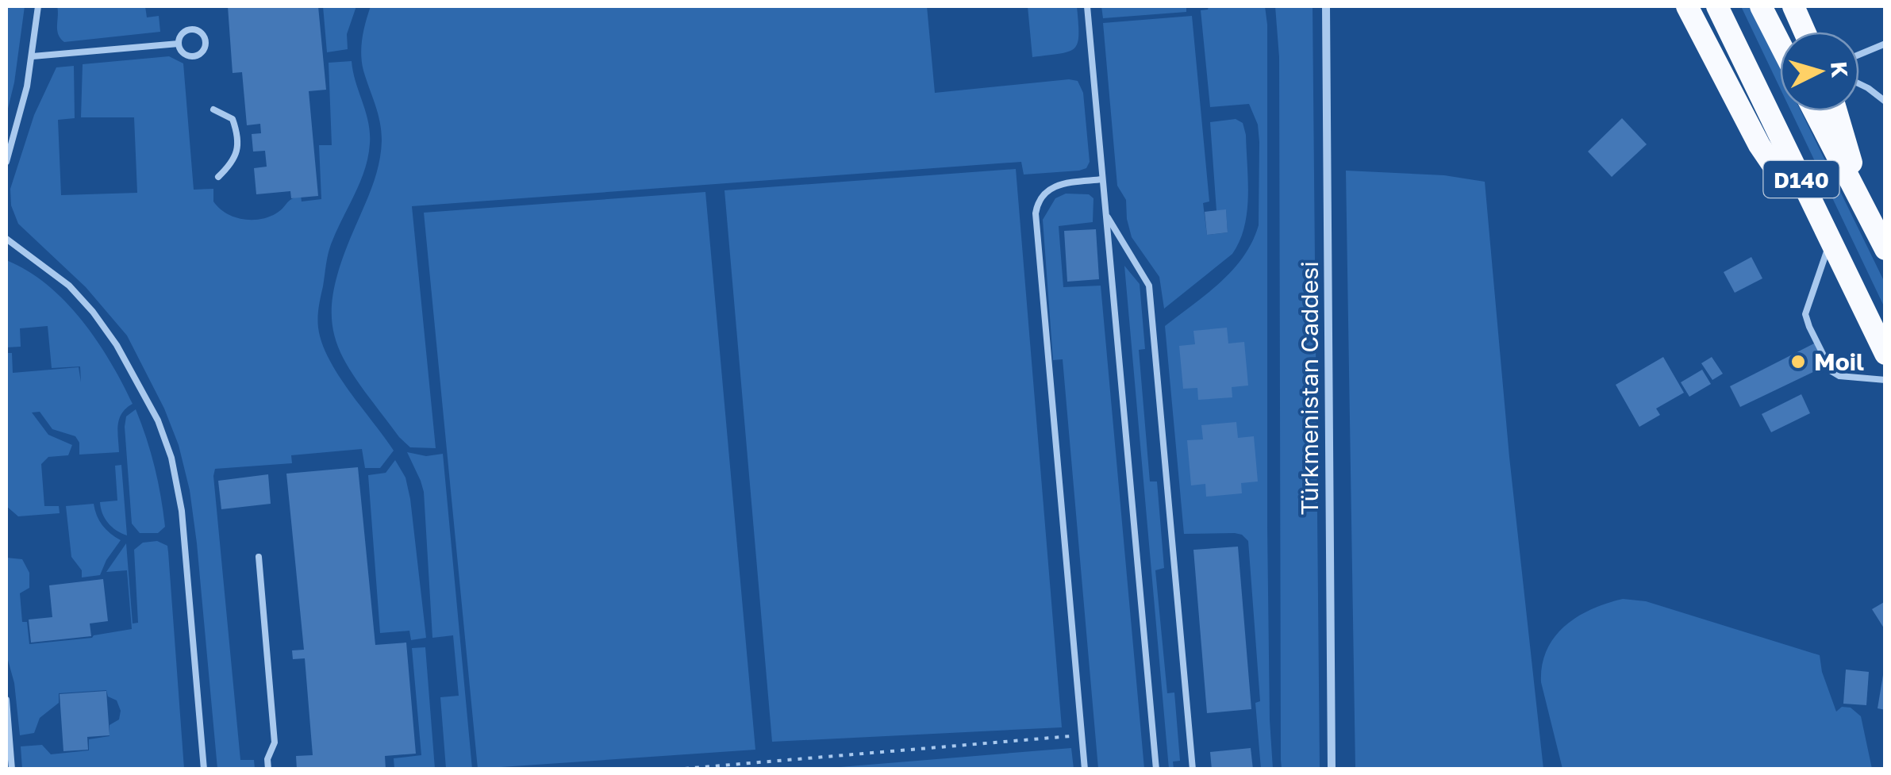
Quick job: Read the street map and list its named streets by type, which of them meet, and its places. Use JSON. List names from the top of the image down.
{
  "streets": {
    "highway": ["D140"],
    "street": ["Türkmenistan Caddesi"]
  },
  "places": ["Moil"],
  "north": "right"
}
